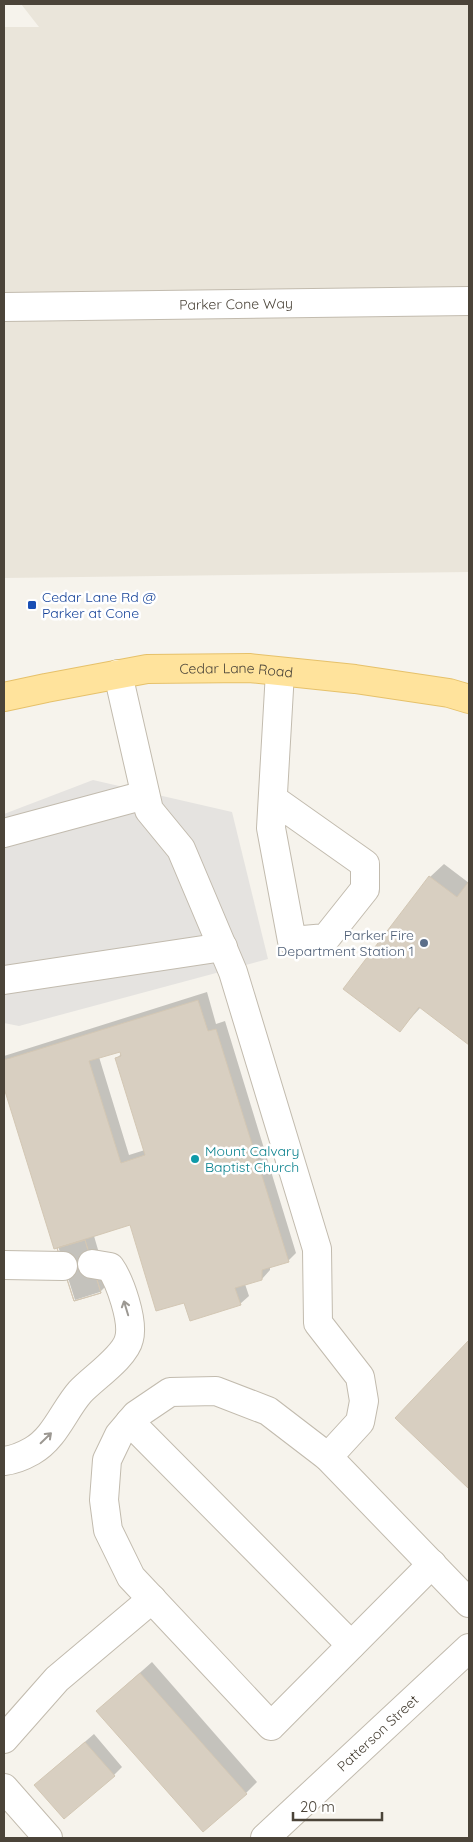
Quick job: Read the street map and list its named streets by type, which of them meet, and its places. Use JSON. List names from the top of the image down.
{
  "streets": {
    "main road": ["Cedar Lane Road"],
    "street": ["Parker Cone Way", "Patterson Street"]
  },
  "places": {
    "transit": ["Cedar Lane Rd @ Parker at Cone"],
    "other": ["Parker Fire Department Station 1", "Mount Calvary Baptist Church"]
  },
  "scale_bar": "20 m"
}
